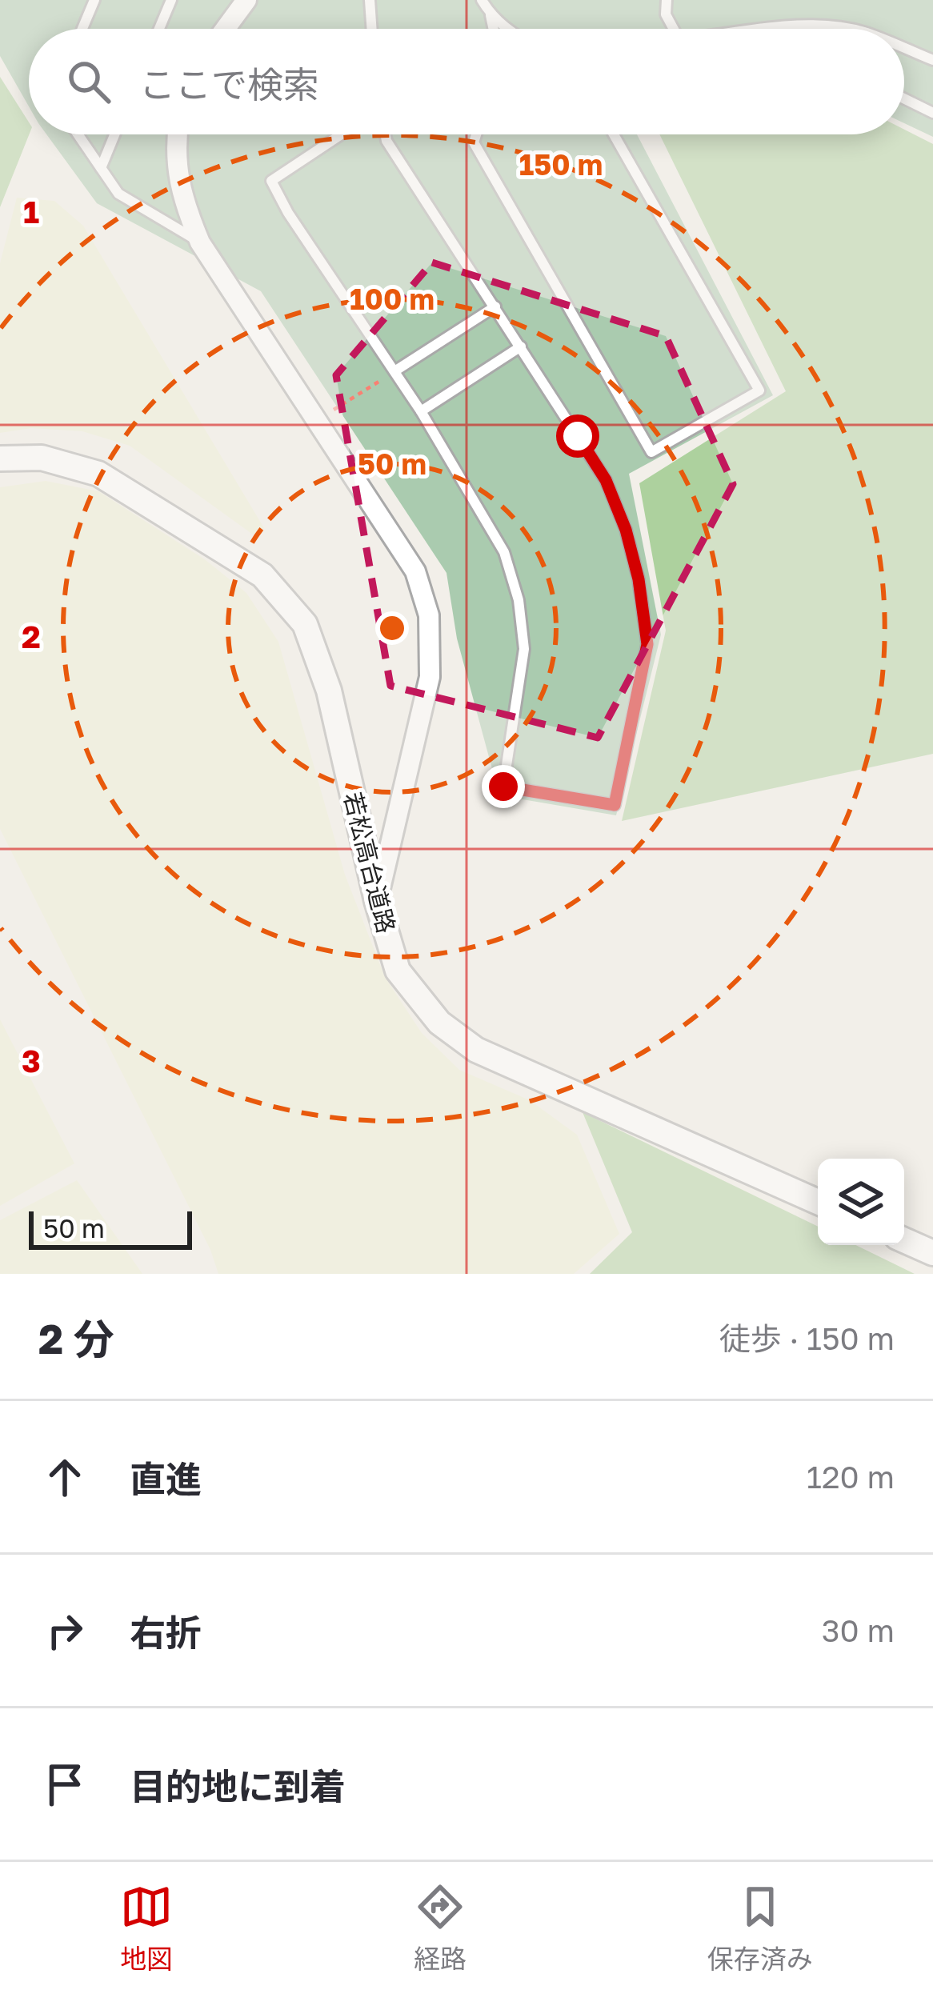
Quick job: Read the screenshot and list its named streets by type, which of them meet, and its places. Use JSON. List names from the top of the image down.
{
  "streets": {
    "street": ["若松高台道路"]
  },
  "scale_bar": "50 m",
  "page": {
    "search": "ここで検索",
    "scale": "50 m",
    "heading": ["2 分", "徒歩 · 150 m"],
    "list": [
      ["直進", "120 m"],
      ["右折", "30 m"],
      "目的地に到着"
    ],
    "nav": ["地図", "経路", "保存済み"]
  },
  "grid": {
    "rows": ["1", "2", "3"]
  },
  "rings": ["150 m", "100 m", "50 m"]
}
